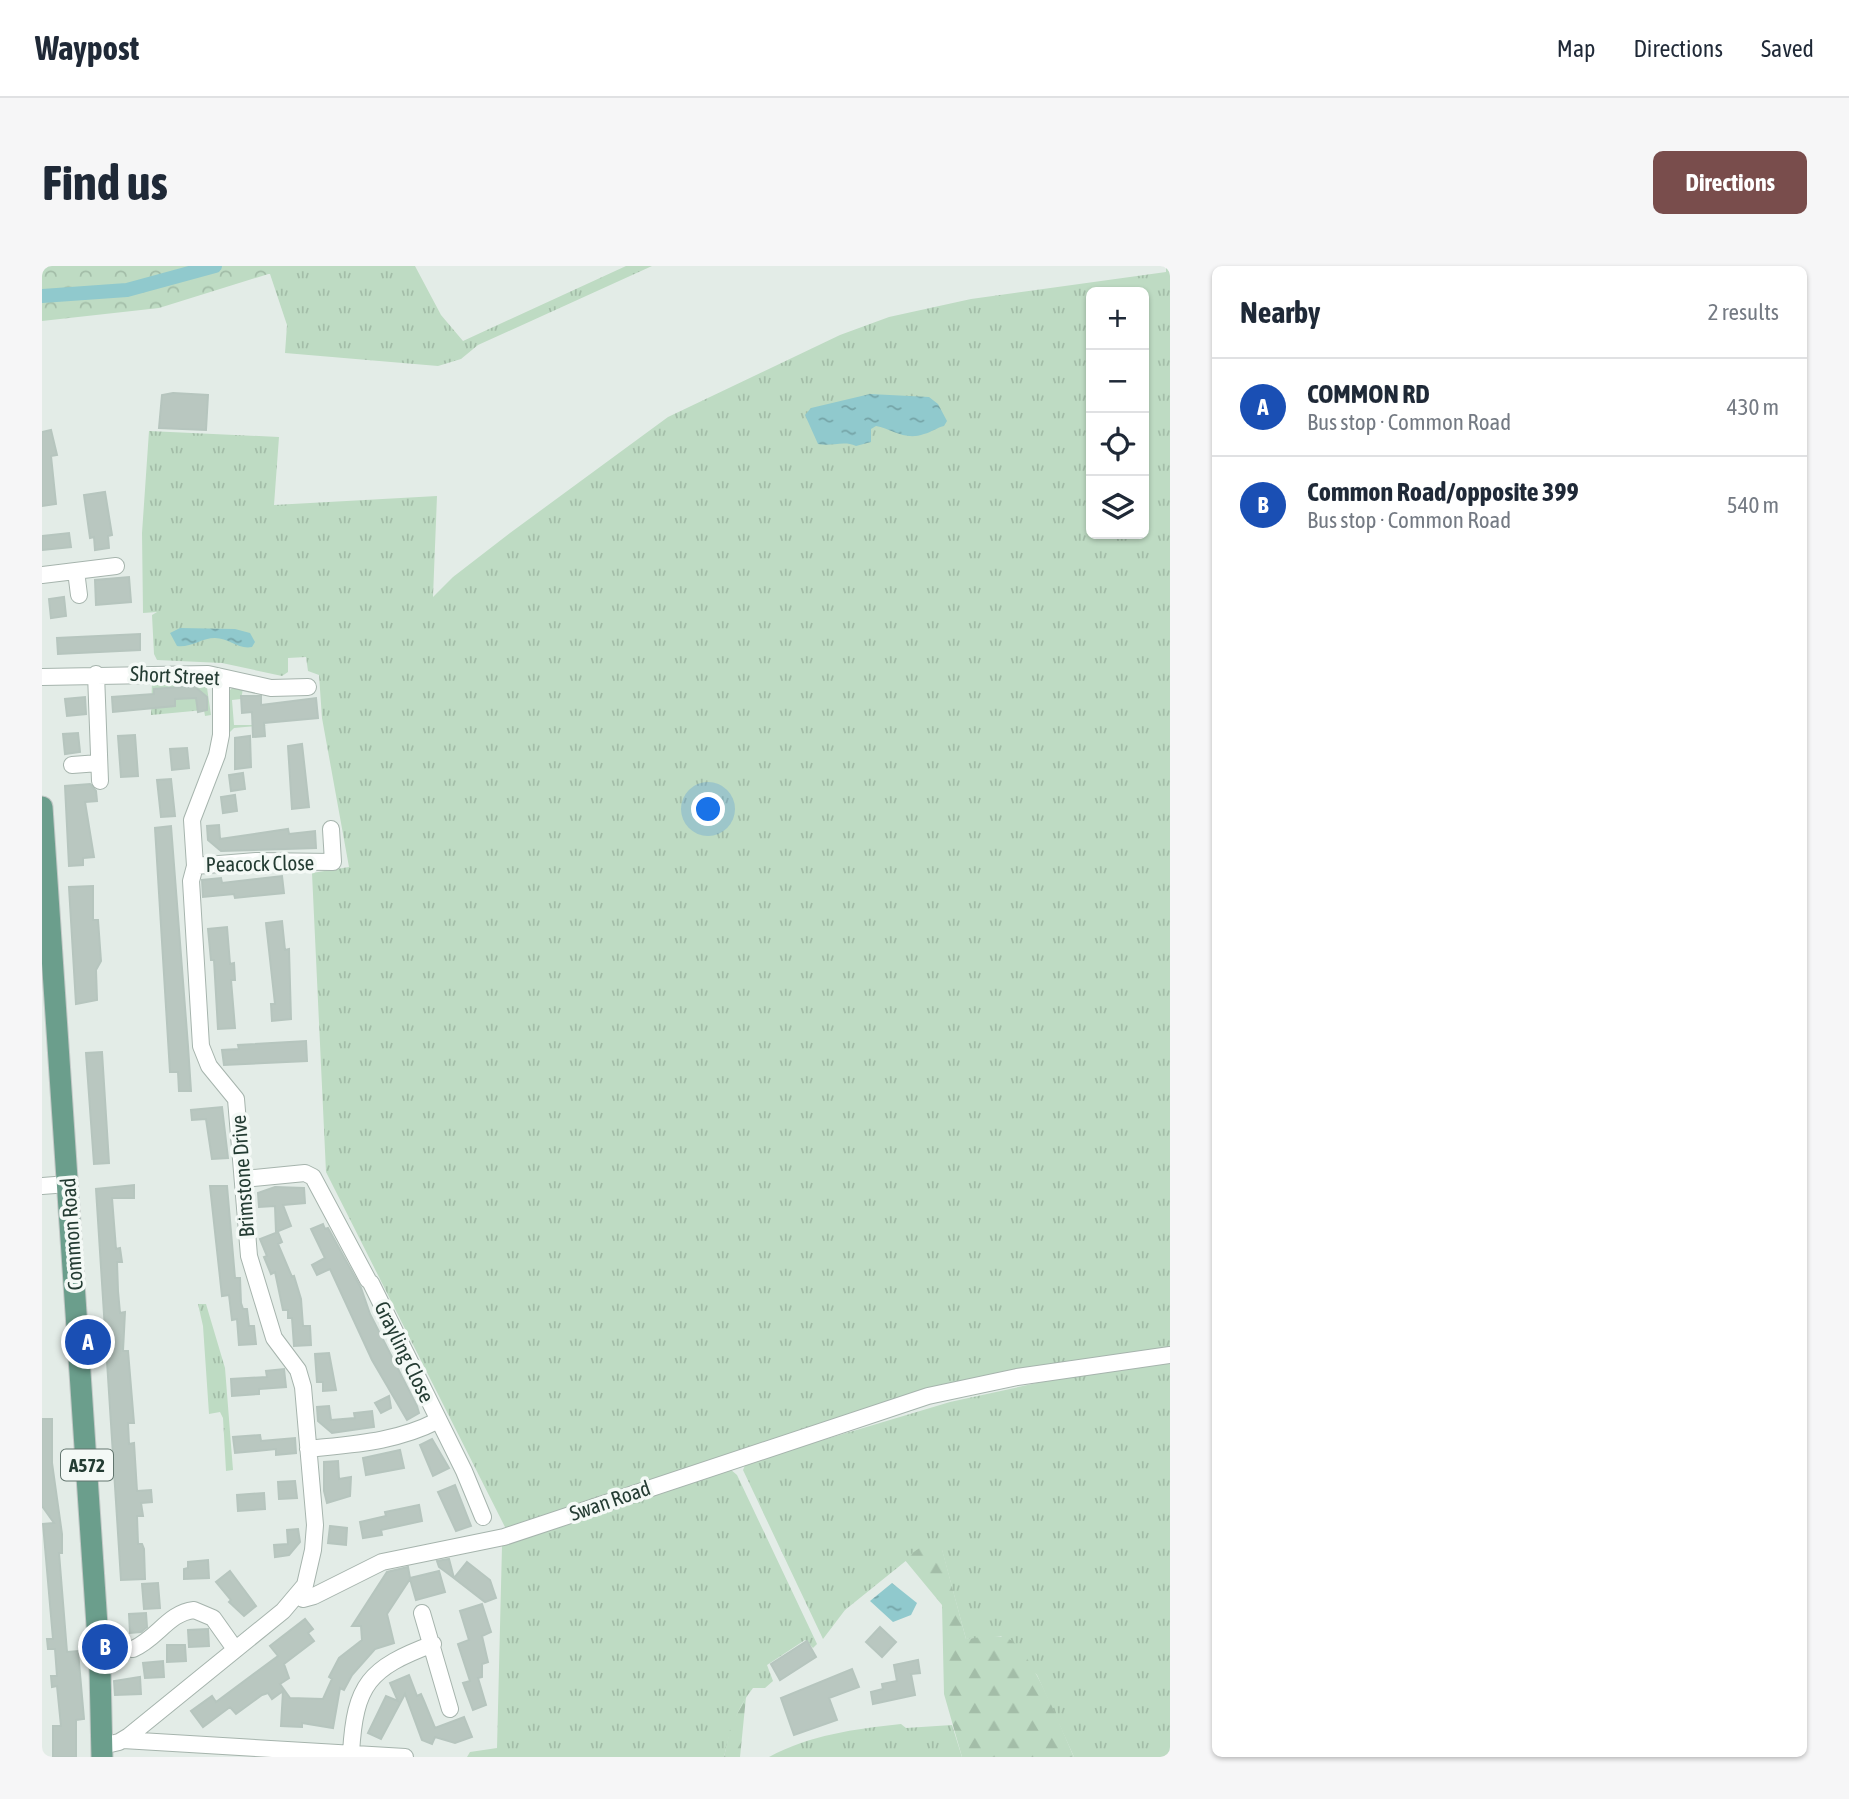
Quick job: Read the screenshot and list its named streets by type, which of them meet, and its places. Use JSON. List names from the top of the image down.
{
  "streets": {
    "main road": ["Common Road", "A572"],
    "street": [
      "Short Street",
      "Peacock Close",
      "Brimstone Drive",
      "Grayling Close",
      "Swan Road"
    ]
  },
  "crossings": [
    ["Short Street", "Brimstone Drive"],
    ["Peacock Close", "Brimstone Drive"],
    ["Brimstone Drive", "Grayling Close"],
    ["Brimstone Drive", "Swan Road"],
    ["Common Road", "Swan Road"]
  ],
  "page": {
    "header": "Waypost",
    "nav": ["Map", "Directions", "Saved"],
    "buttons": "Directions",
    "title": "Find us",
    "heading": ["Nearby", "2 results"],
    "map_buttons": ["+", "−"],
    "list": [
      {
        "mark": "A",
        "name": "COMMON RD",
        "note": "Bus stop · Common Road",
        "value": "430 m"
      },
      {
        "mark": "B",
        "name": "Common Road/opposite 399",
        "note": "Bus stop · Common Road",
        "value": "540 m"
      }
    ],
    "pins": ["A", "B"]
  }
}
